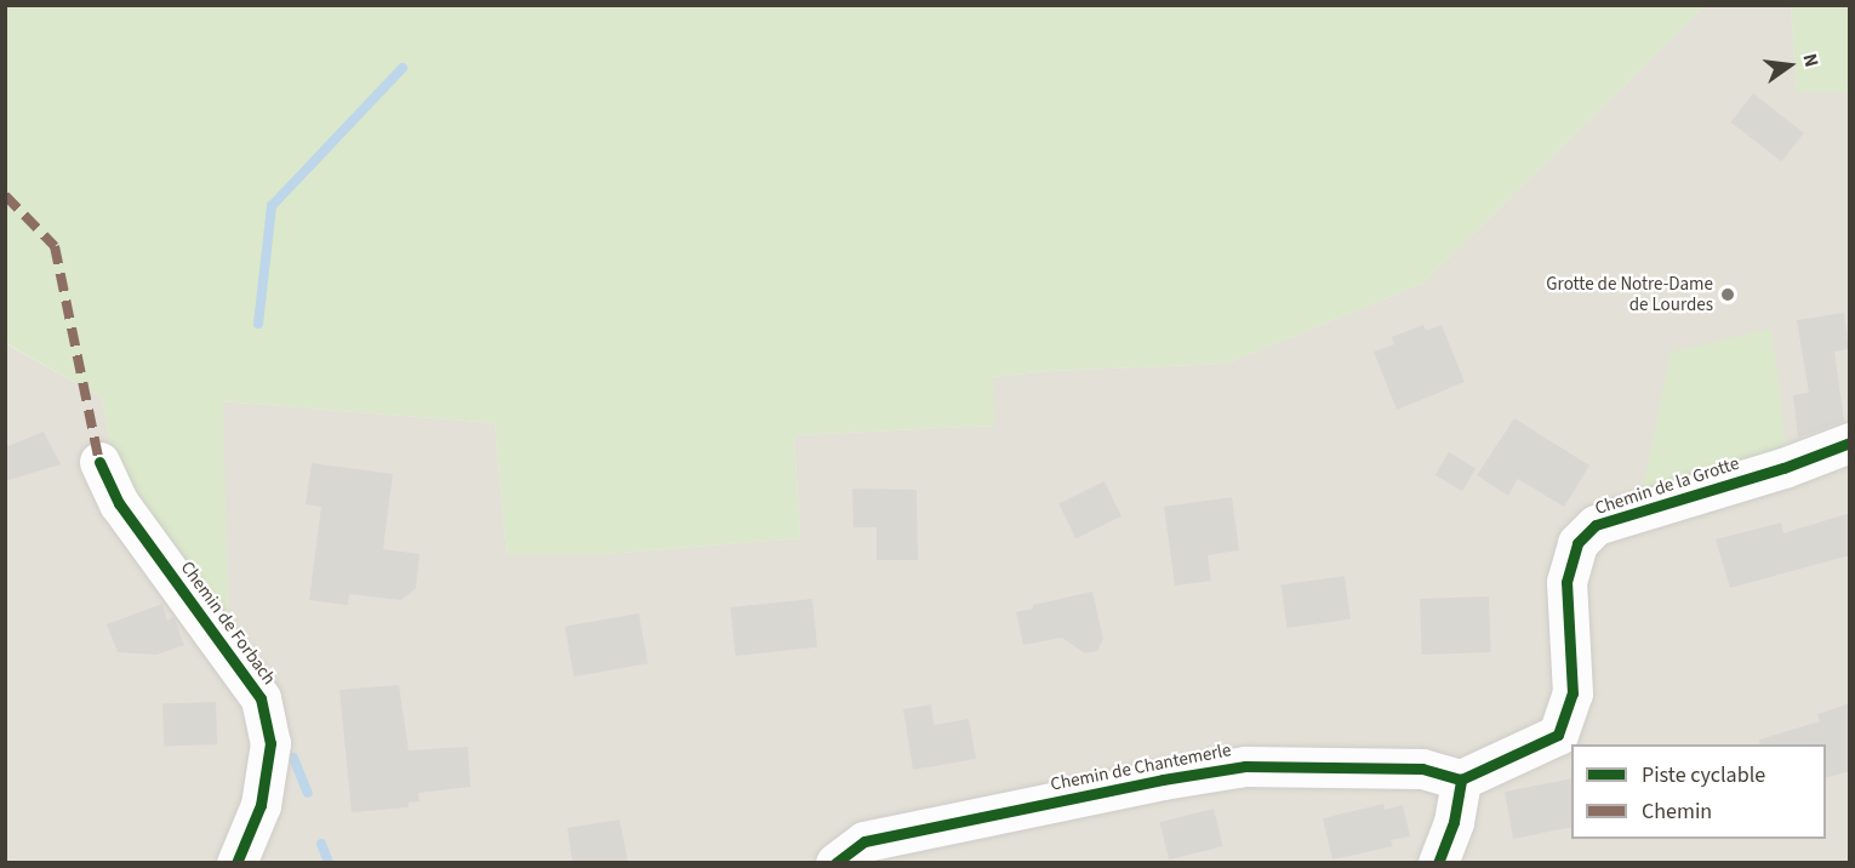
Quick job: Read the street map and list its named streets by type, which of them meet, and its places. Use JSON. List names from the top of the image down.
{
  "streets": {
    "street": ["Chemin de la Grotte", "Chemin de Forbach", "Chemin de Chantemerle"]
  },
  "crossings": [
    ["Chemin de la Grotte", "Chemin de Chantemerle"]
  ],
  "places": ["Grotte de Notre-Dame de Lourdes"],
  "legend": ["Piste cyclable", "Chemin"],
  "north": "right"
}
